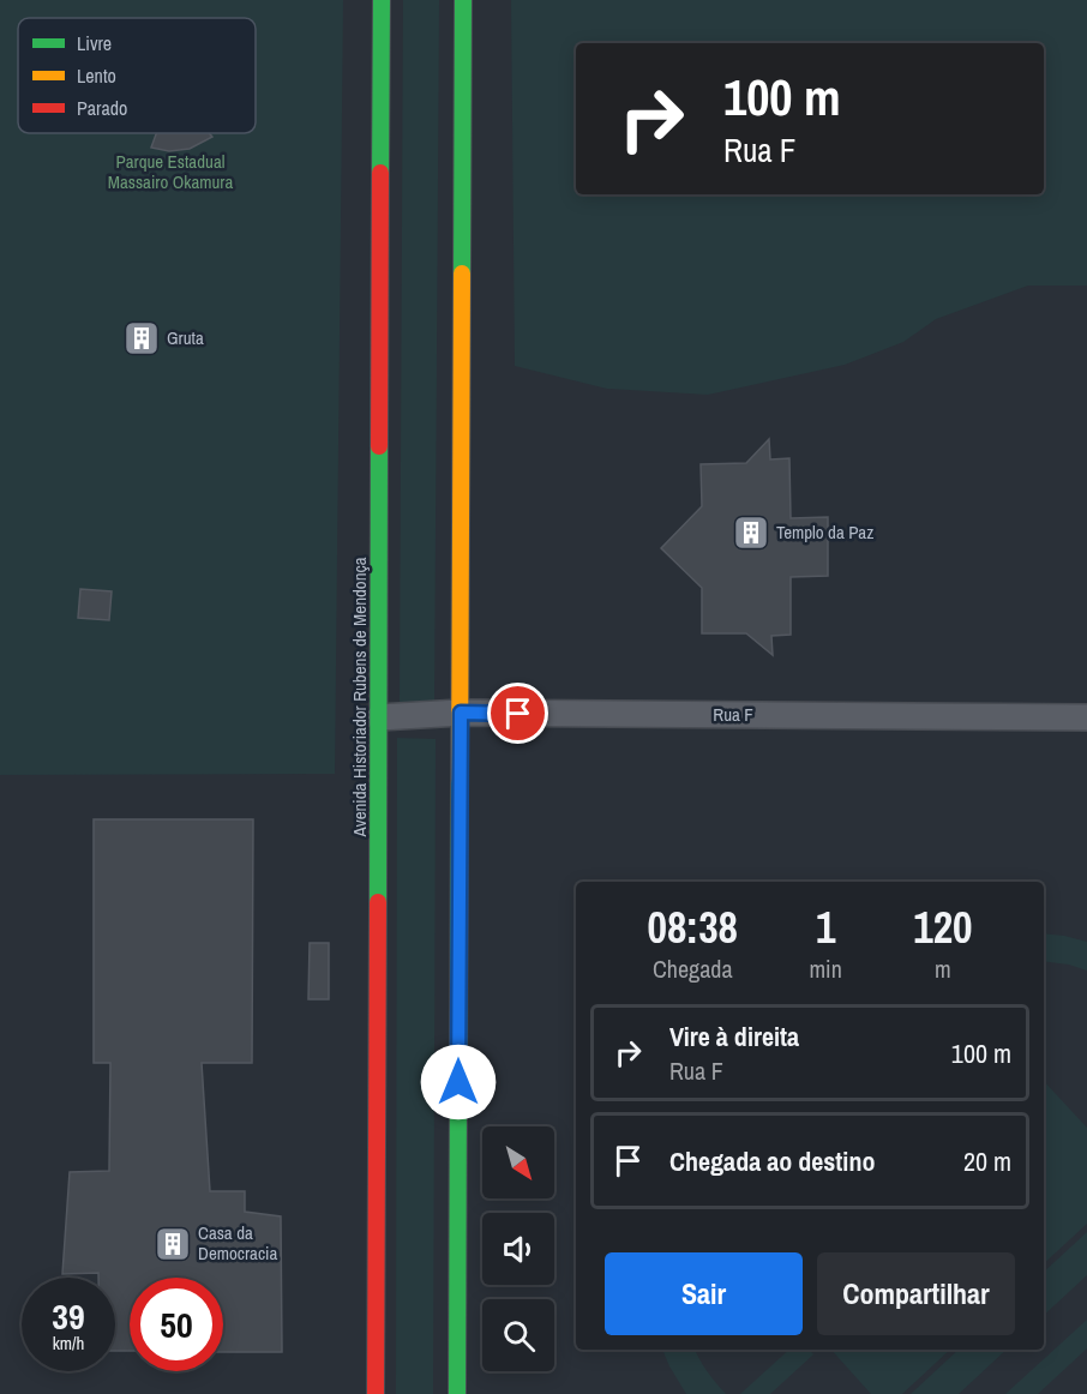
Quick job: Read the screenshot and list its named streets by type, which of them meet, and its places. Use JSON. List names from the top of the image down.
{
  "streets": {
    "main road": ["Avenida Historiador Rubens de Mendonça"],
    "street": ["Rua F"]
  },
  "crossings": [
    ["Avenida Historiador Rubens de Mendonça", "Rua F"]
  ],
  "parks": ["Parque Estadual Massairo Okamura"],
  "places": {
    "building": ["Gruta", "Templo da Paz", "Casa da Democracia"]
  },
  "legend": ["Livre", "Lento", "Parado"],
  "north": "bottom right",
  "page": {
    "turn": ["100 m", "Rua F"],
    "eta": [
      "08:38",
      "Chegada",
      "1",
      "min",
      "120",
      "m"
    ],
    "list": [
      {
        "name": "Vire à direita",
        "note": "Rua F",
        "value": "100 m"
      },
      {
        "name": "Chegada ao destino",
        "value": "20 m"
      }
    ],
    "buttons": ["Sair", "Compartilhar"],
    "speed": "39 km/h",
    "limit": "50"
  }
}
